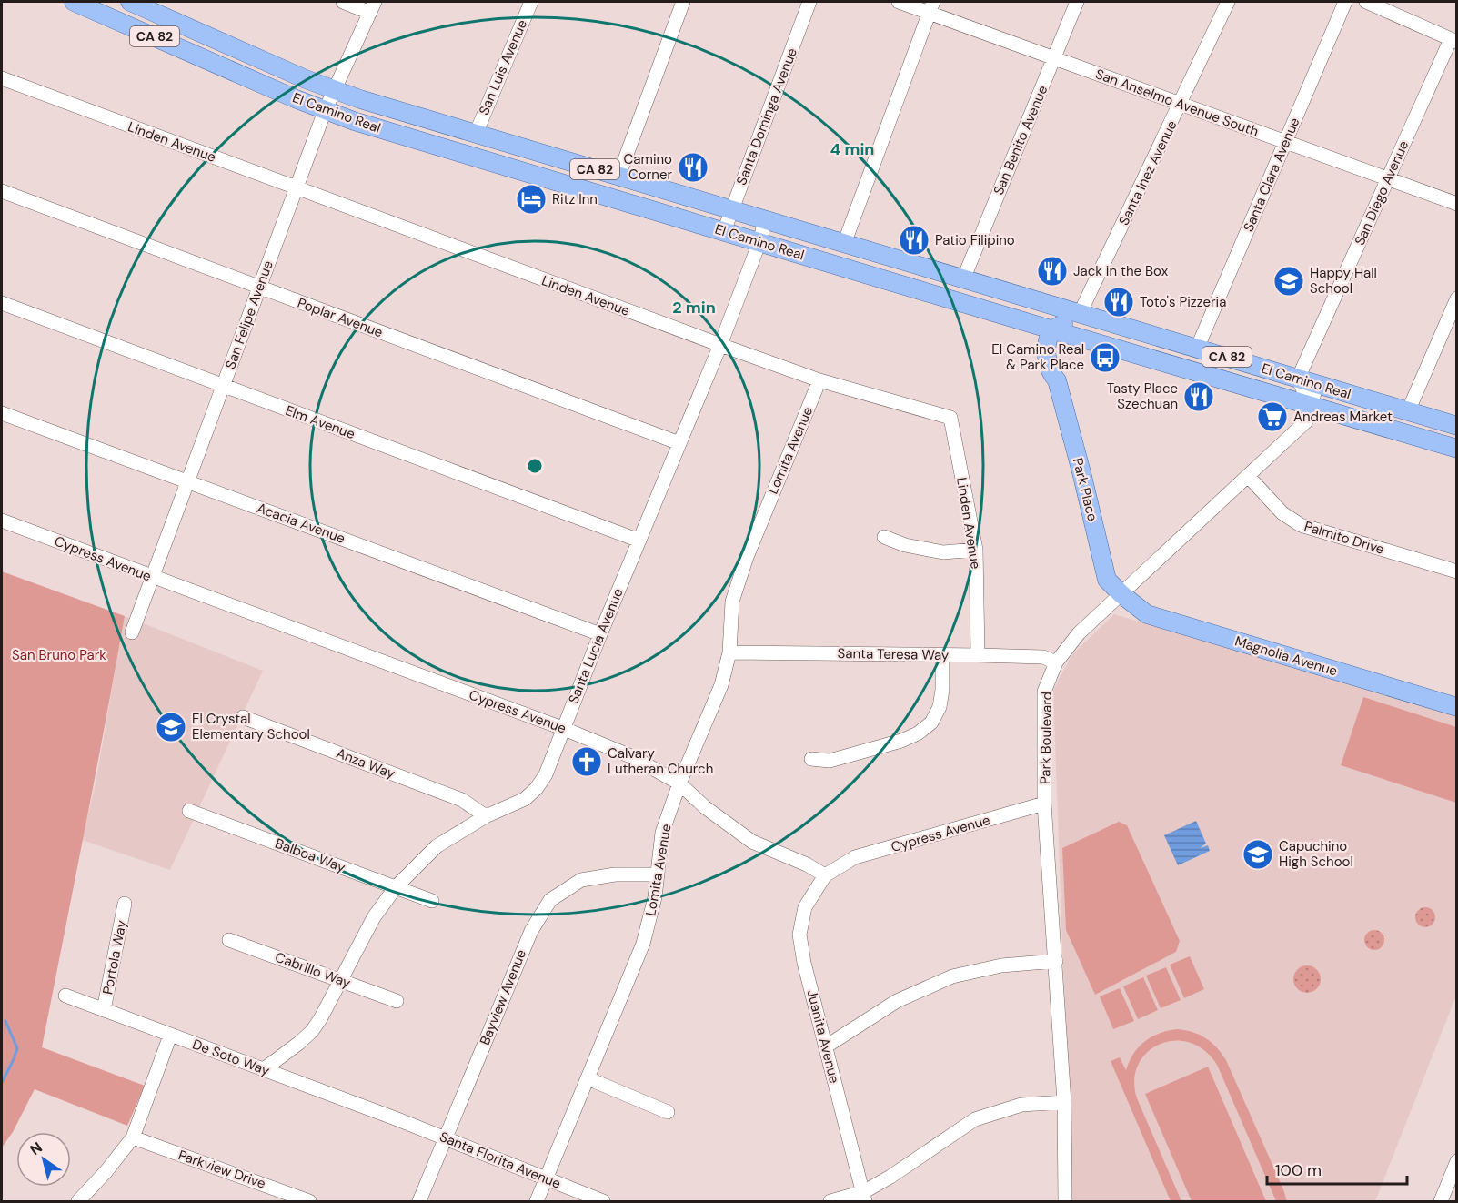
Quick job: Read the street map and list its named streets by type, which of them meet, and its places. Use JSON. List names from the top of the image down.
{
  "streets": {
    "main road": [
      "CA 82",
      "El Camino Real",
      "Park Place",
      "Magnolia Avenue"
    ],
    "street": [
      "San Luis Avenue",
      "San Anselmo Avenue South",
      "Santa Dominga Avenue",
      "San Benito Avenue",
      "Linden Avenue",
      "Santa Inez Avenue",
      "Santa Clara Avenue",
      "San Diego Avenue",
      "San Felipe Avenue",
      "Poplar Avenue",
      "Elm Avenue",
      "Lomita Avenue",
      "Acacia Avenue",
      "Palmito Drive",
      "Cypress Avenue",
      "Santa Lucia Avenue",
      "Santa Teresa Way",
      "Park Boulevard",
      "Anza Way",
      "Balboa Way",
      "Portola Way",
      "Cabrillo Way",
      "Bayview Avenue",
      "Juanita Avenue",
      "De Soto Way",
      "Santa Florita Avenue",
      "Parkview Drive"
    ]
  },
  "crossings": [
    ["San Luis Avenue", "El Camino Real"],
    ["San Anselmo Avenue South", "San Benito Avenue"],
    ["San Anselmo Avenue South", "Santa Inez Avenue"],
    ["San Anselmo Avenue South", "Santa Clara Avenue"],
    ["San Anselmo Avenue South", "San Diego Avenue"],
    ["El Camino Real", "Santa Dominga Avenue"],
    ["El Camino Real", "San Benito Avenue"],
    ["El Camino Real", "Santa Inez Avenue"],
    ["El Camino Real", "Santa Clara Avenue"],
    ["El Camino Real", "San Diego Avenue"],
    ["El Camino Real", "San Felipe Avenue"],
    ["El Camino Real", "Park Place"],
    ["El Camino Real", "Santa Lucia Avenue"],
    ["El Camino Real", "Park Boulevard"],
    ["Linden Avenue", "San Felipe Avenue"],
    ["Linden Avenue", "Lomita Avenue"],
    ["Linden Avenue", "Santa Lucia Avenue"],
    ["Linden Avenue", "Santa Teresa Way"],
    ["San Felipe Avenue", "Poplar Avenue"],
    ["San Felipe Avenue", "Elm Avenue"],
    ["San Felipe Avenue", "Acacia Avenue"],
    ["San Felipe Avenue", "Cypress Avenue"],
    ["Poplar Avenue", "Santa Lucia Avenue"],
    ["Elm Avenue", "Santa Lucia Avenue"],
    ["Lomita Avenue", "Cypress Avenue"],
    ["Lomita Avenue", "Santa Teresa Way"],
    ["Lomita Avenue", "Bayview Avenue"],
    ["Lomita Avenue", "Santa Florita Avenue"],
    ["Park Place", "Magnolia Avenue"],
    ["Park Place", "Park Boulevard"],
    ["Acacia Avenue", "Santa Lucia Avenue"],
    ["Palmito Drive", "Park Boulevard"],
    ["Cypress Avenue", "Santa Lucia Avenue"],
    ["Cypress Avenue", "Park Boulevard"],
    ["Cypress Avenue", "Juanita Avenue"],
    ["Santa Lucia Avenue", "Anza Way"],
    ["Santa Lucia Avenue", "Balboa Way"],
    ["Santa Lucia Avenue", "Cabrillo Way"],
    ["Santa Lucia Avenue", "De Soto Way"],
    ["Santa Teresa Way", "Park Boulevard"],
    ["Magnolia Avenue", "Park Boulevard"],
    ["Portola Way", "De Soto Way"],
    ["Bayview Avenue", "Santa Florita Avenue"],
    ["De Soto Way", "Santa Florita Avenue"]
  ],
  "parks": ["San Bruno Park"],
  "places": {
    "restaurant": [
      "Camino Corner",
      "Patio Filipino",
      "Jack in the Box",
      "Toto's Pizzeria",
      "Tasty Place Szechuan"
    ],
    "hotel": ["Ritz Inn"],
    "school or university": ["Happy Hall School", "El Crystal Elementary School", "Capuchino High School"],
    "bus stop": ["El Camino Real & Park Place"],
    "supermarket": ["Andreas Market"],
    "church": ["Calvary Lutheran Church"]
  },
  "scale_bar": "100 m",
  "north": "top left",
  "rings": ["4 min", "2 min"]
}
